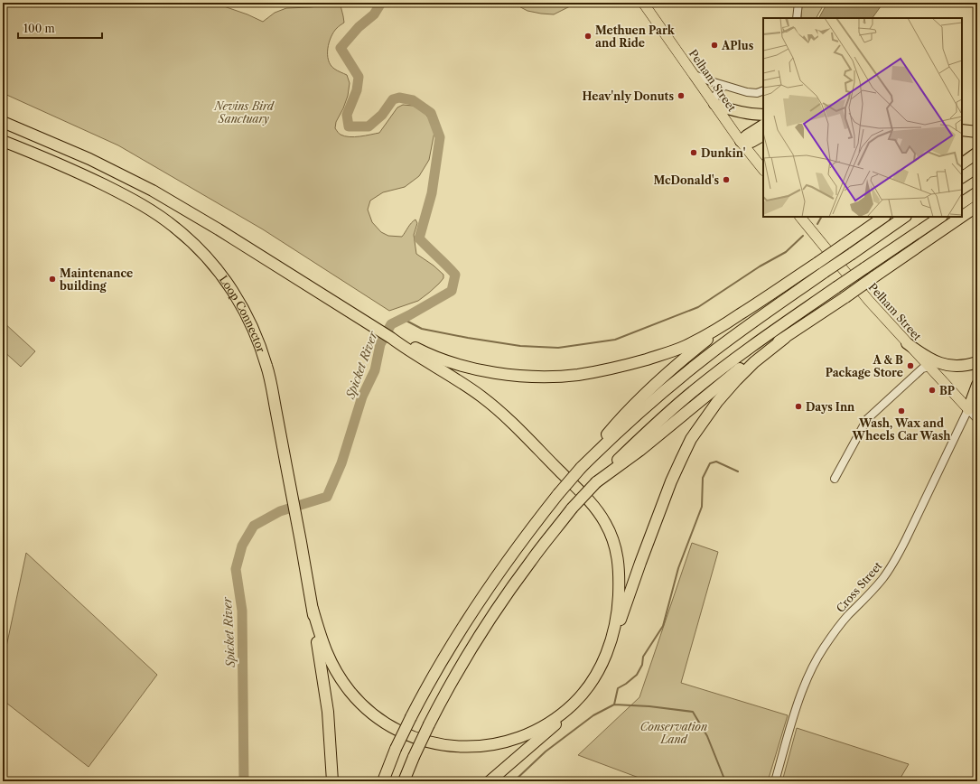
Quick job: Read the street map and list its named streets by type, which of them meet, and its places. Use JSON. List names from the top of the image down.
{
  "streets": {
    "highway": ["Loop Connector"],
    "main road": ["Pelham Street"],
    "street": ["Cross Street"]
  },
  "crossings": [
    ["Pelham Street", "Cross Street"]
  ],
  "water": ["Spicket River"],
  "parks": ["Nevins Bird Sanctuary", "Conservation Land"],
  "places": [
    "Methuen Park and Ride",
    "APlus",
    "Heav'nly Donuts",
    "Dunkin'",
    "McDonald's",
    "Maintenance building",
    "A & B Package Store",
    "BP",
    "Days Inn",
    "Wash, Wax and Wheels Car Wash"
  ],
  "scale_bar": "100 m"
}
